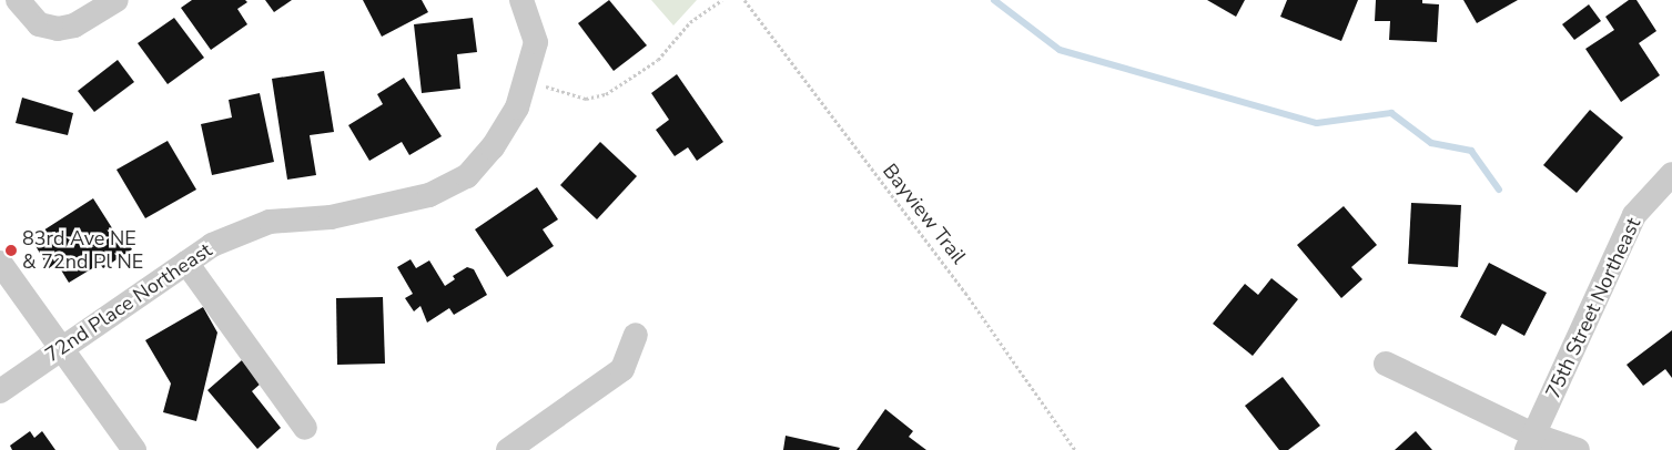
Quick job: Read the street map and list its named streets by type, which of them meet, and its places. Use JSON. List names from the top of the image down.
{
  "streets": {
    "street": ["72nd Place Northeast", "75th Street Northeast"],
    "path": ["Bayview Trail"]
  },
  "places": ["83rd Ave NE & 72nd Pl NE"]
}
